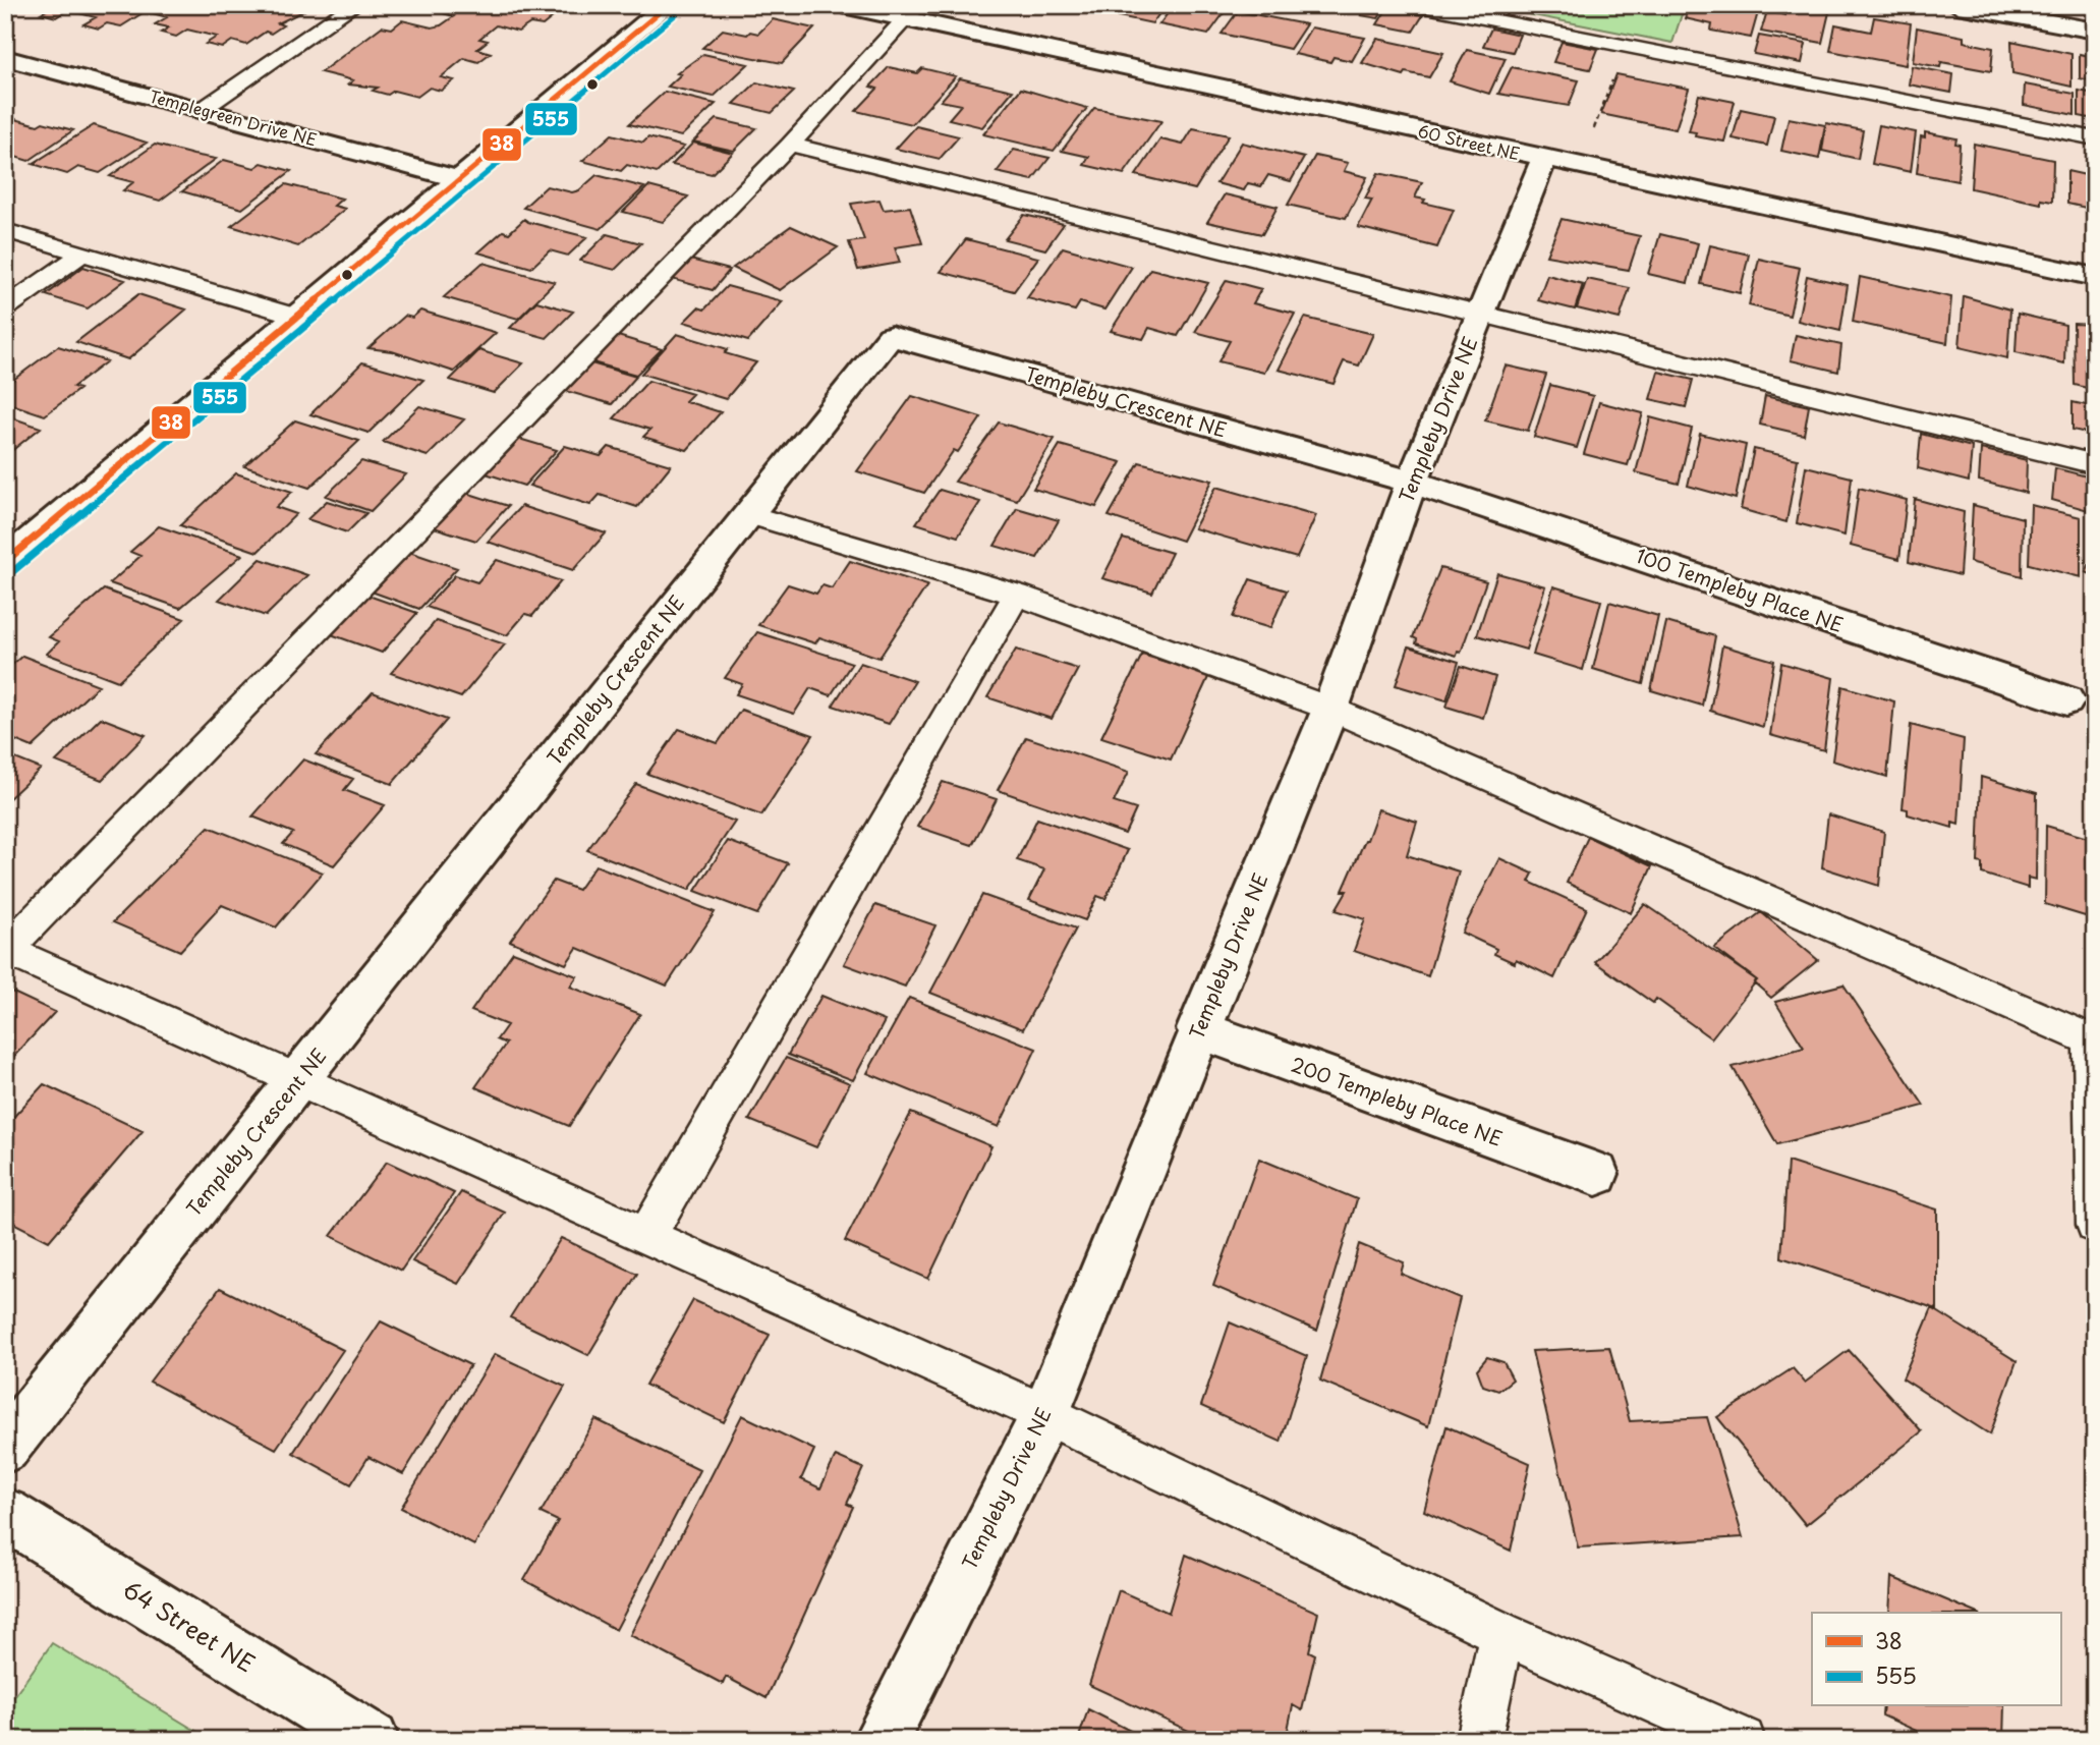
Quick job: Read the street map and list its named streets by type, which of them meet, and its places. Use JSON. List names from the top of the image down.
{
  "streets": {
    "street": [
      "Templegreen Drive NE",
      "60 Street NE",
      "Templeby Crescent NE",
      "Templeby Drive NE",
      "100 Templeby Place NE",
      "200 Templeby Place NE",
      "64 Street NE"
    ]
  },
  "crossings": [
    ["60 Street NE", "Templeby Drive NE"],
    ["Templeby Crescent NE", "Templeby Drive NE"],
    ["Templeby Crescent NE", "100 Templeby Place NE"],
    ["Templeby Drive NE", "100 Templeby Place NE"],
    ["Templeby Drive NE", "200 Templeby Place NE"]
  ],
  "lines": ["transit line 38", "transit line 555"],
  "legend": ["38", "555"]
}
